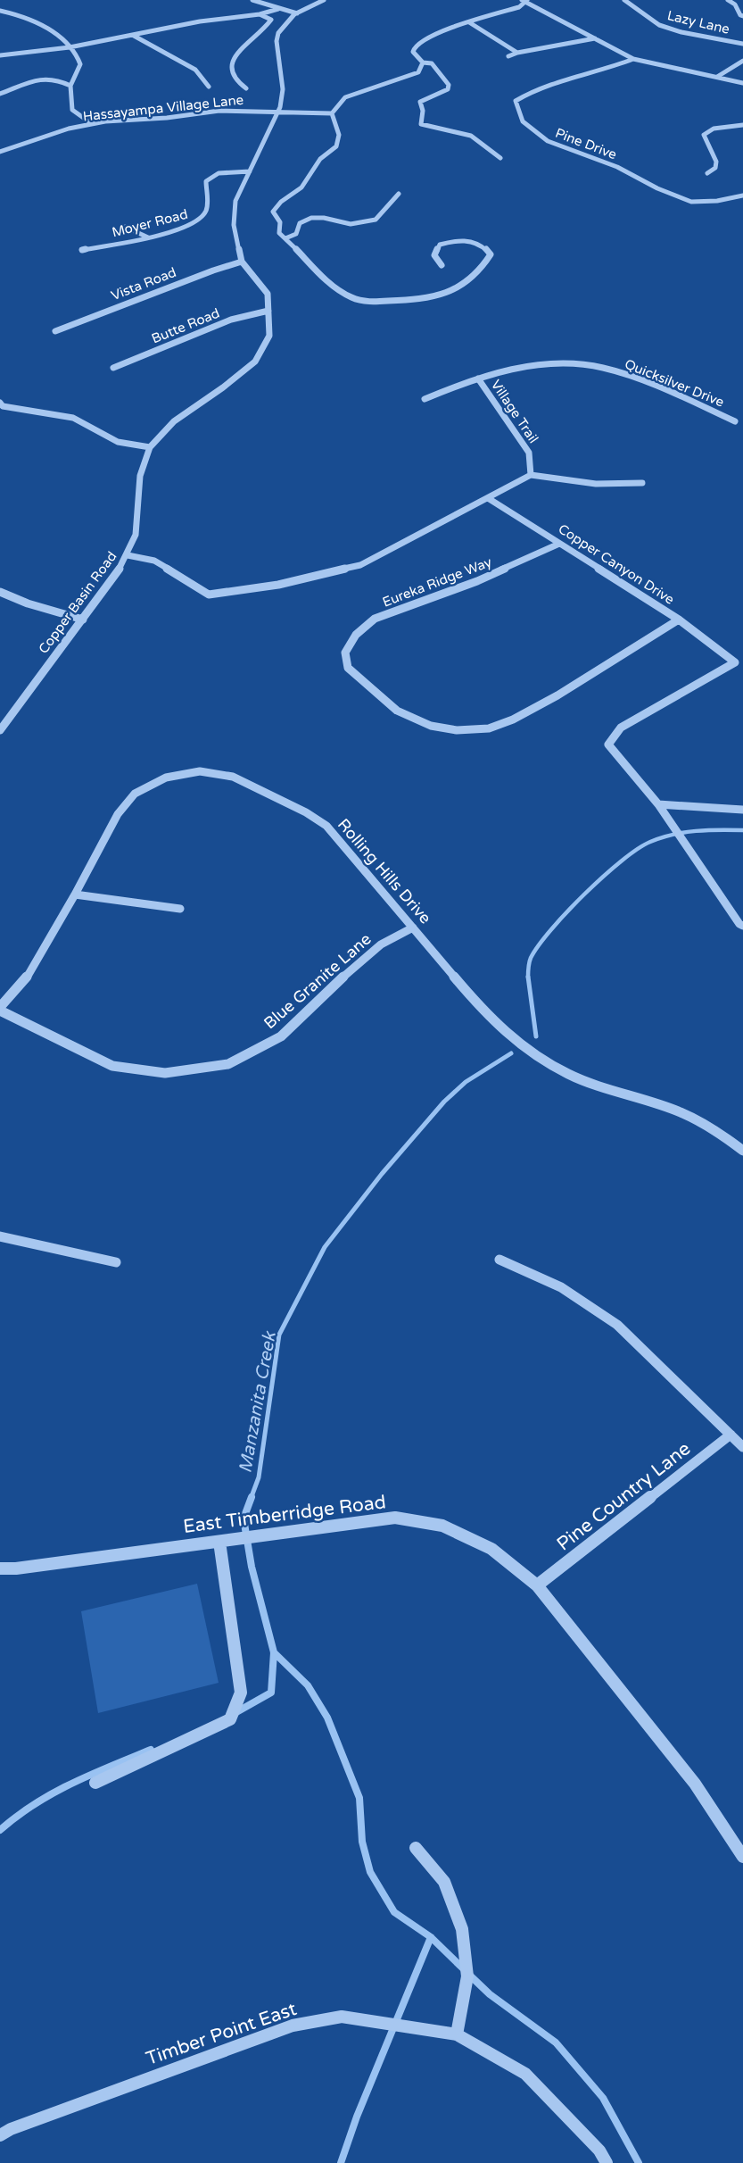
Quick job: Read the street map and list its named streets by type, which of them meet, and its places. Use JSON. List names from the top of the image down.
{
  "streets": {
    "street": [
      "Lazy Lane",
      "Hassayampa Village Lane",
      "Pine Drive",
      "Moyer Road",
      "Vista Road",
      "Butte Road",
      "Quicksilver Drive",
      "Village Trail",
      "Copper Canyon Drive",
      "Eureka Ridge Way",
      "Copper Basin Road",
      "Rolling Hills Drive",
      "Blue Granite Lane",
      "Pine Country Lane",
      "East Timberridge Road",
      "Timber Point East"
    ]
  },
  "crossings": [
    ["Hassayampa Village Lane", "Copper Basin Road"],
    ["Moyer Road", "Copper Basin Road"],
    ["Vista Road", "Copper Basin Road"],
    ["Butte Road", "Copper Basin Road"],
    ["Quicksilver Drive", "Village Trail"],
    ["Copper Canyon Drive", "Eureka Ridge Way"],
    ["Rolling Hills Drive", "Blue Granite Lane"],
    ["Pine Country Lane", "East Timberridge Road"]
  ],
  "water": ["Manzanita Creek"]
}
